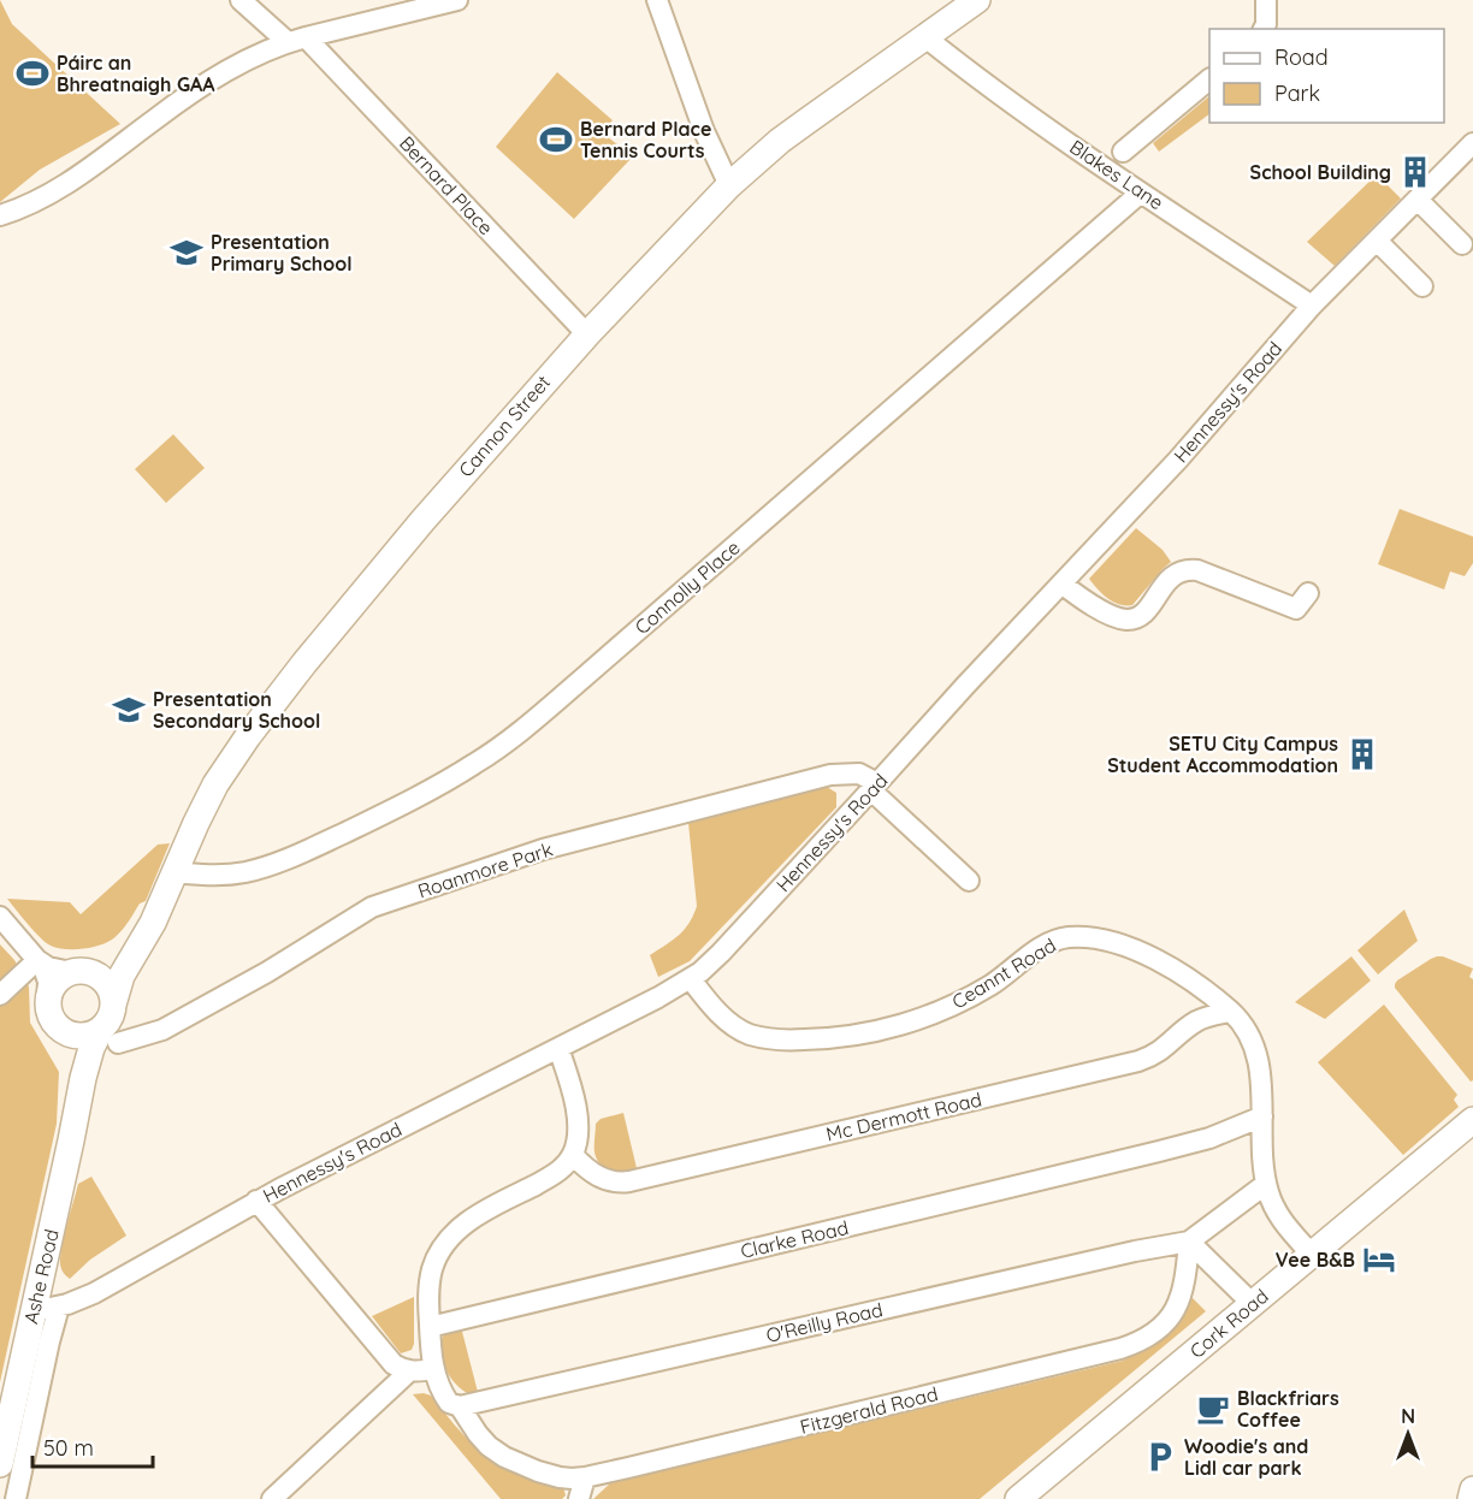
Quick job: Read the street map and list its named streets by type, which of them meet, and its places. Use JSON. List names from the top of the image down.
{
  "streets": {
    "main road": ["Cannon Street", "Ashe Road", "Cork Road"],
    "street": [
      "Blakes Lane",
      "Bernard Place",
      "Hennessy's Road",
      "Connolly Place",
      "Roanmore Park",
      "Ceannt Road",
      "Mc Dermott Road",
      "Clarke Road",
      "O'Reilly Road",
      "Fitzgerald Road"
    ]
  },
  "crossings": [
    ["Blakes Lane", "Hennessy's Road"],
    ["Blakes Lane", "Cannon Street"],
    ["Blakes Lane", "Connolly Place"],
    ["Bernard Place", "Cannon Street"],
    ["Hennessy's Road", "Roanmore Park"],
    ["Hennessy's Road", "Ceannt Road"],
    ["Hennessy's Road", "Ashe Road"],
    ["Cannon Street", "Connolly Place"],
    ["Cannon Street", "Roanmore Park"],
    ["Cannon Street", "Ashe Road"],
    ["Roanmore Park", "Ashe Road"],
    ["Ceannt Road", "Mc Dermott Road"],
    ["Ceannt Road", "Clarke Road"],
    ["Ceannt Road", "Cork Road"],
    ["Mc Dermott Road", "Fitzgerald Road"],
    ["Clarke Road", "Fitzgerald Road"],
    ["O'Reilly Road", "Fitzgerald Road"]
  ],
  "places": {
    "sports": ["Páirc an Bhreatnaigh GAA", "Bernard Place Tennis Courts"],
    "building": ["School Building", "SETU City Campus Student Accommodation"],
    "school or university": ["Presentation Primary School", "Presentation Secondary School"],
    "hotel": ["Vee B&B"],
    "cafe": ["Blackfriars Coffee"],
    "parking": ["Woodie's and Lidl car park"]
  },
  "legend": ["Road", "Park"],
  "scale_bar": "50 m",
  "north": "top"
}
